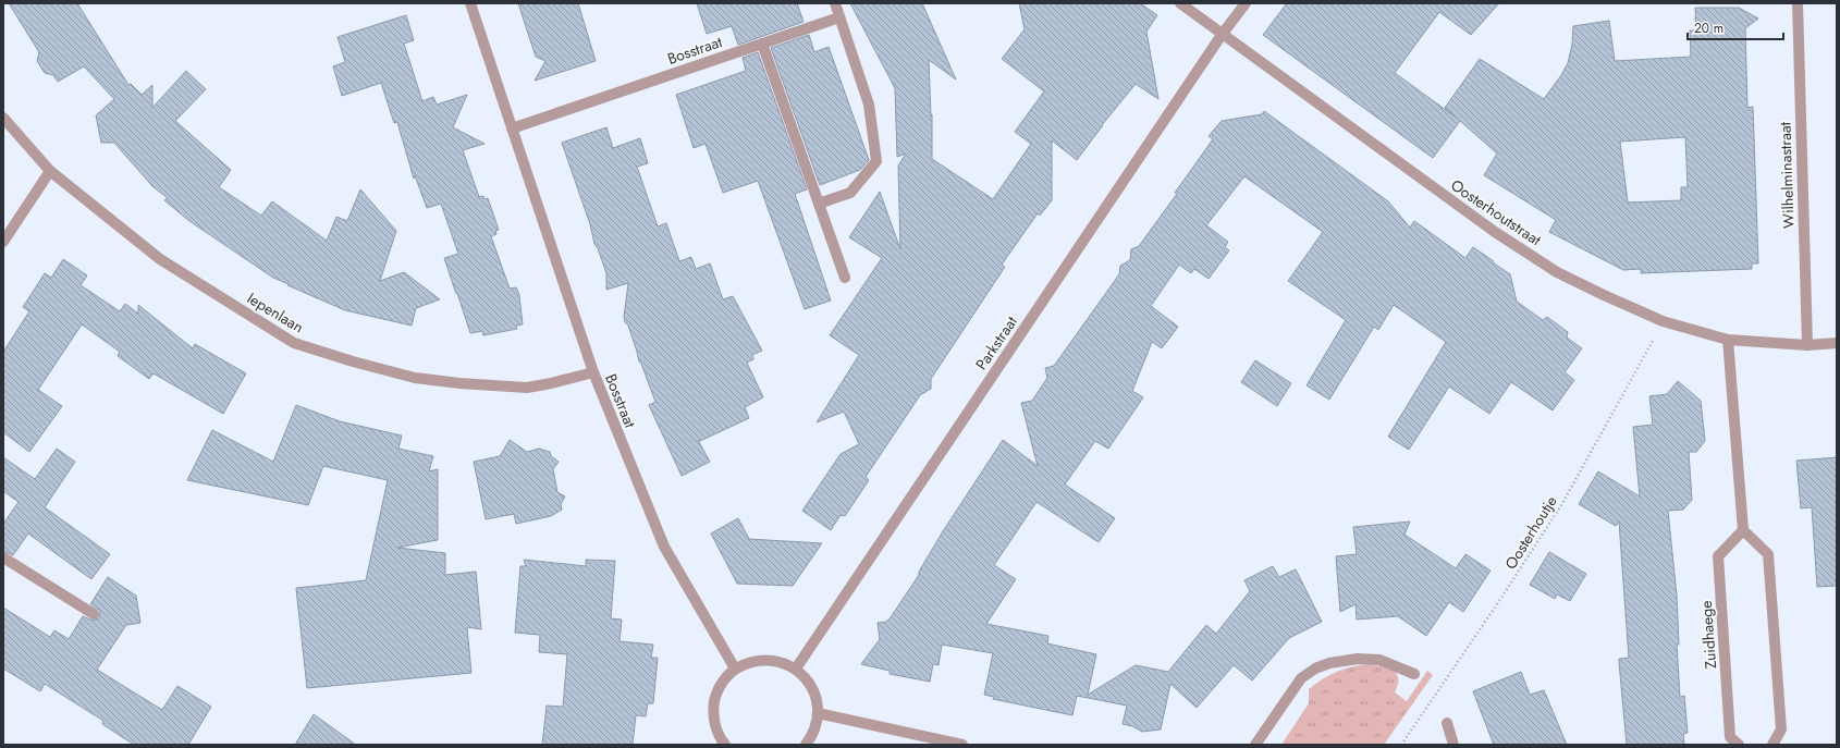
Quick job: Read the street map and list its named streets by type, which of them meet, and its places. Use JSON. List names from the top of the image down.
{
  "streets": {
    "street": [
      "Bosstraat",
      "Wilhelminastraat",
      "Oosterhoutstraat",
      "Iepenlaan",
      "Parkstraat",
      "Zuidhaege"
    ],
    "path": ["Oosterhoutje"]
  },
  "crossings": [
    ["Bosstraat", "Iepenlaan"],
    ["Wilhelminastraat", "Oosterhoutstraat"],
    ["Oosterhoutstraat", "Parkstraat"],
    ["Oosterhoutstraat", "Oosterhoutje"]
  ],
  "scale_bar": "20 m"
}
